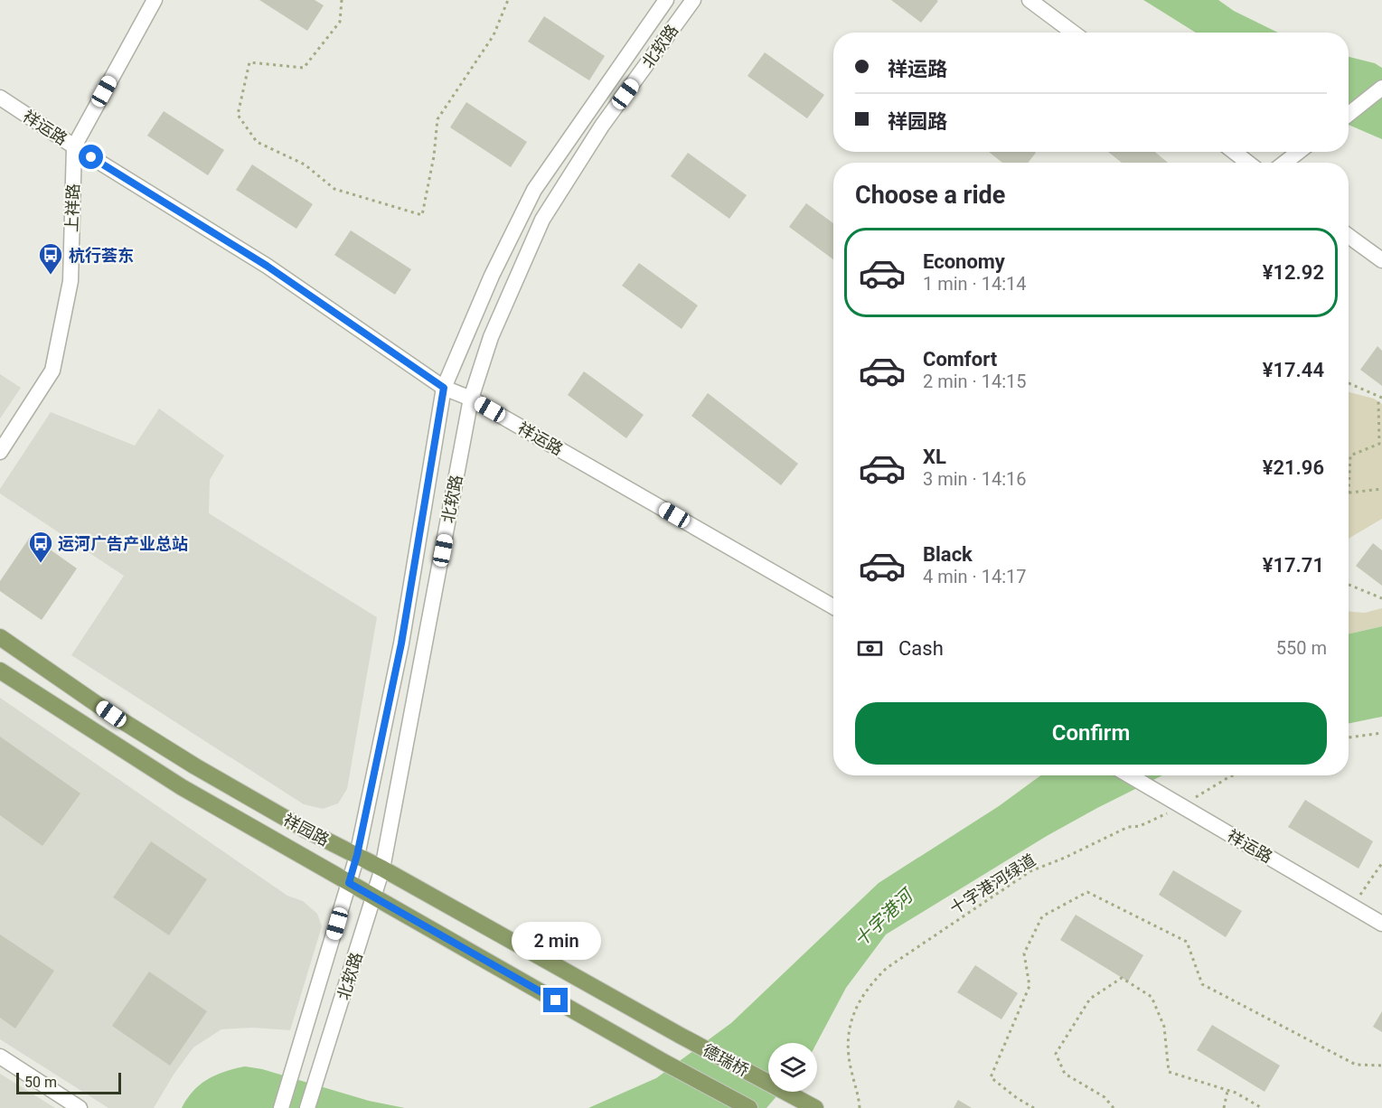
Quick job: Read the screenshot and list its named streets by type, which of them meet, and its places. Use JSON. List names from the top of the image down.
{
  "streets": {
    "main road": ["祥园路", "德瑞桥"],
    "street": ["北软路", "祥运路", "上祥路"],
    "path": ["十字港河绿道"]
  },
  "crossings": [
    ["北软路", "祥运路"],
    ["北软路", "祥园路"],
    ["祥运路", "上祥路"],
    ["祥运路", "十字港河绿道"],
    ["祥园路", "德瑞桥"]
  ],
  "water": ["十字港河"],
  "places": {
    "bus stop": ["杭行荟东", "运河广告产业总站"]
  },
  "scale_bar": "50 m",
  "page": {
    "banner": ["祥运路", "祥园路"],
    "heading": "Choose a ride",
    "list": [
      {
        "name": "Economy",
        "note": "1 min · 14:14",
        "value": "¥12.92"
      },
      {
        "name": "Comfort",
        "note": "2 min · 14:15",
        "value": "¥17.44"
      },
      {
        "name": "XL",
        "note": "3 min · 14:16",
        "value": "¥21.96"
      },
      {
        "name": "Black",
        "note": "4 min · 14:17",
        "value": "¥17.71"
      }
    ],
    "pay": ["Cash", "550 m"],
    "buttons": "Confirm",
    "bubble": "2 min",
    "scale": "50 m"
  }
}
